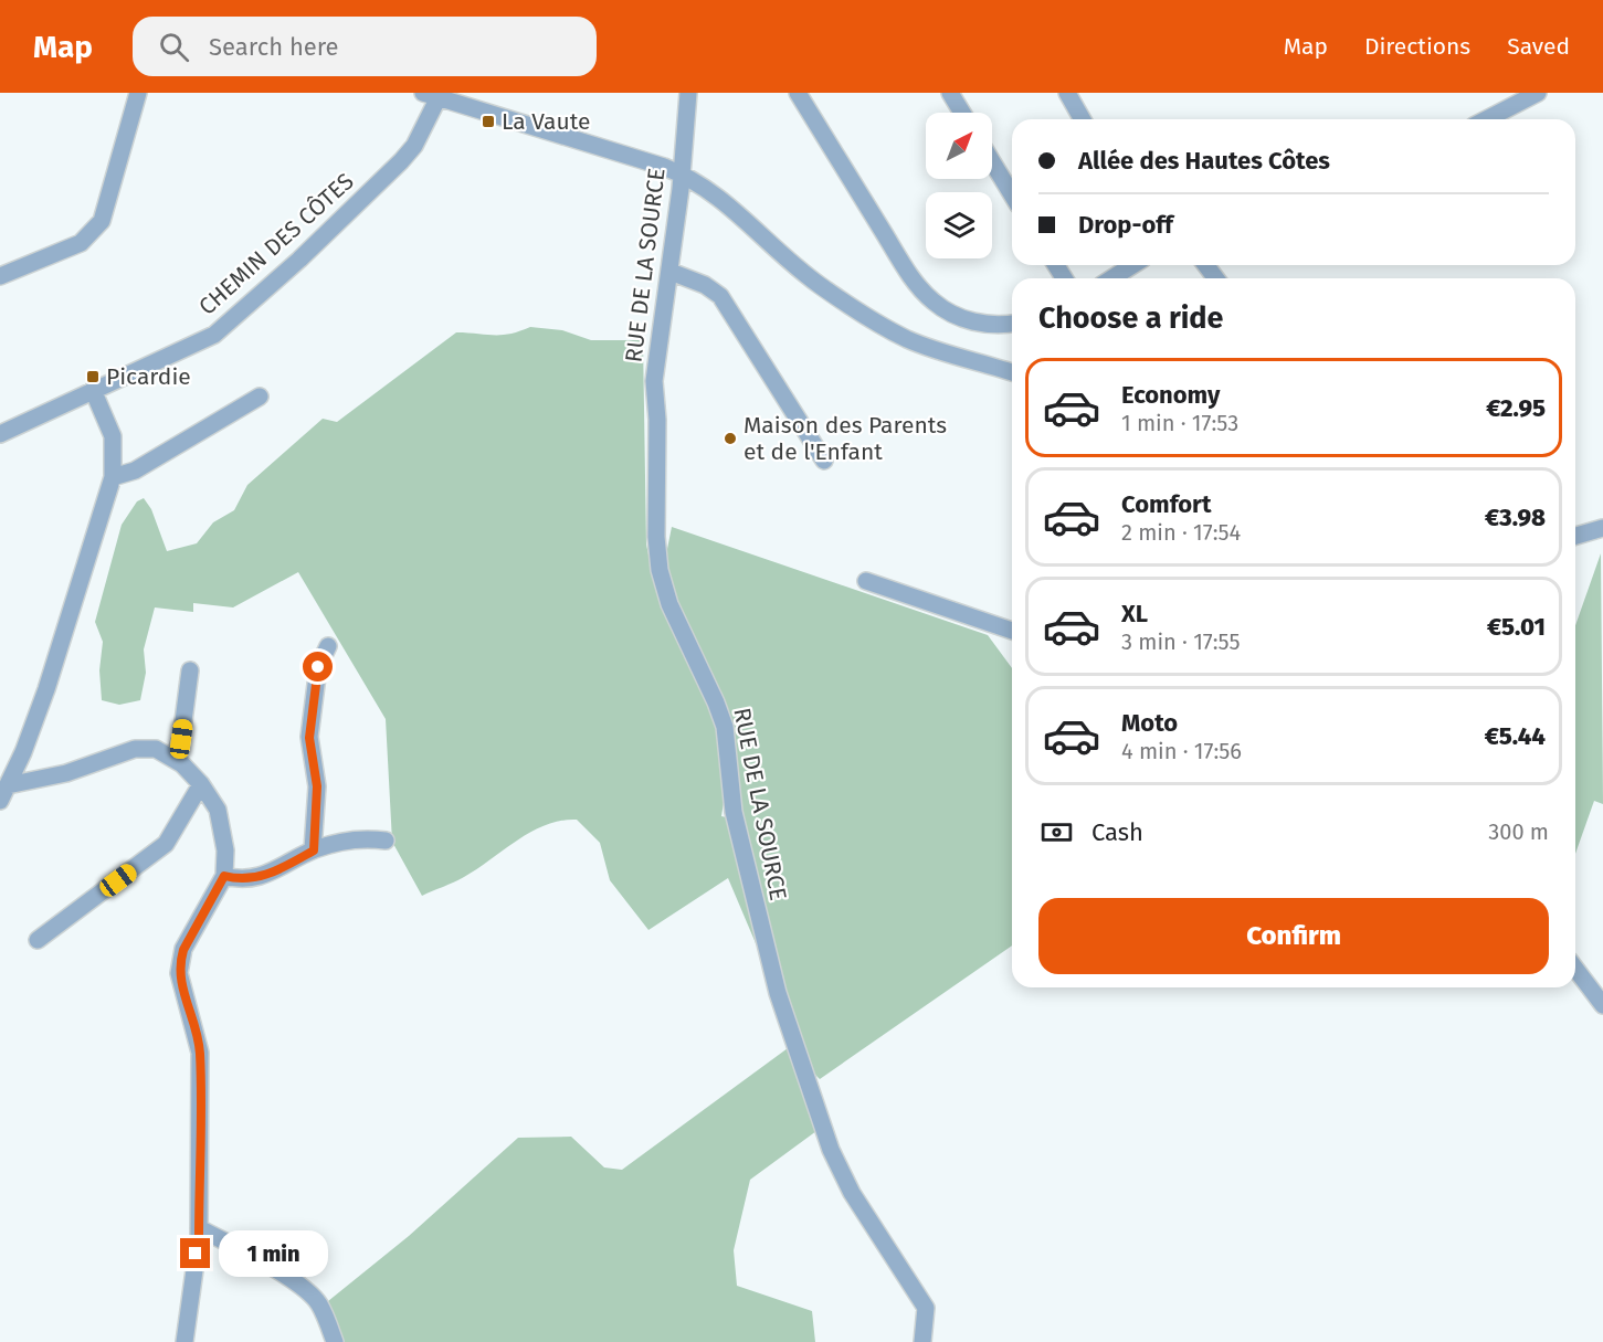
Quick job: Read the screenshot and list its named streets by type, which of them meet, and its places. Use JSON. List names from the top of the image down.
{
  "streets": {
    "street": ["CHEMIN DES CÔTES", "RUE DE LA SOURCE"]
  },
  "places": {
    "transit": ["La Vaute", "Picardie"],
    "other": ["Maison des Parents et de l'Enfant"]
  },
  "north": "top right",
  "page": {
    "header": "Map",
    "search": "Search here",
    "nav": ["Map", "Directions", "Saved"],
    "banner": ["Allée des Hautes Côtes", "Drop-off"],
    "heading": "Choose a ride",
    "list": [
      {
        "name": "Economy",
        "note": "1 min · 17:53",
        "value": "€2.95"
      },
      {
        "name": "Comfort",
        "note": "2 min · 17:54",
        "value": "€3.98"
      },
      {
        "name": "XL",
        "note": "3 min · 17:55",
        "value": "€5.01"
      },
      {
        "name": "Moto",
        "note": "4 min · 17:56",
        "value": "€5.44"
      }
    ],
    "pay": ["Cash", "300 m"],
    "buttons": "Confirm",
    "bubble": "1 min"
  }
}
